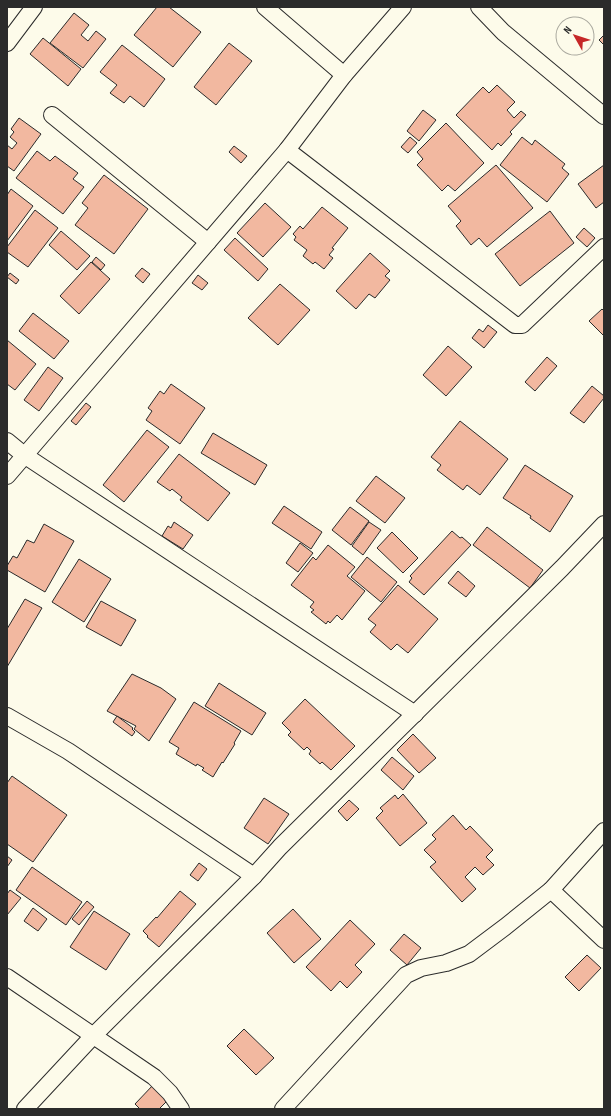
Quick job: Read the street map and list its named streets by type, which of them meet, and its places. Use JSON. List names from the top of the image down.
{
  "north": "top left"
}
